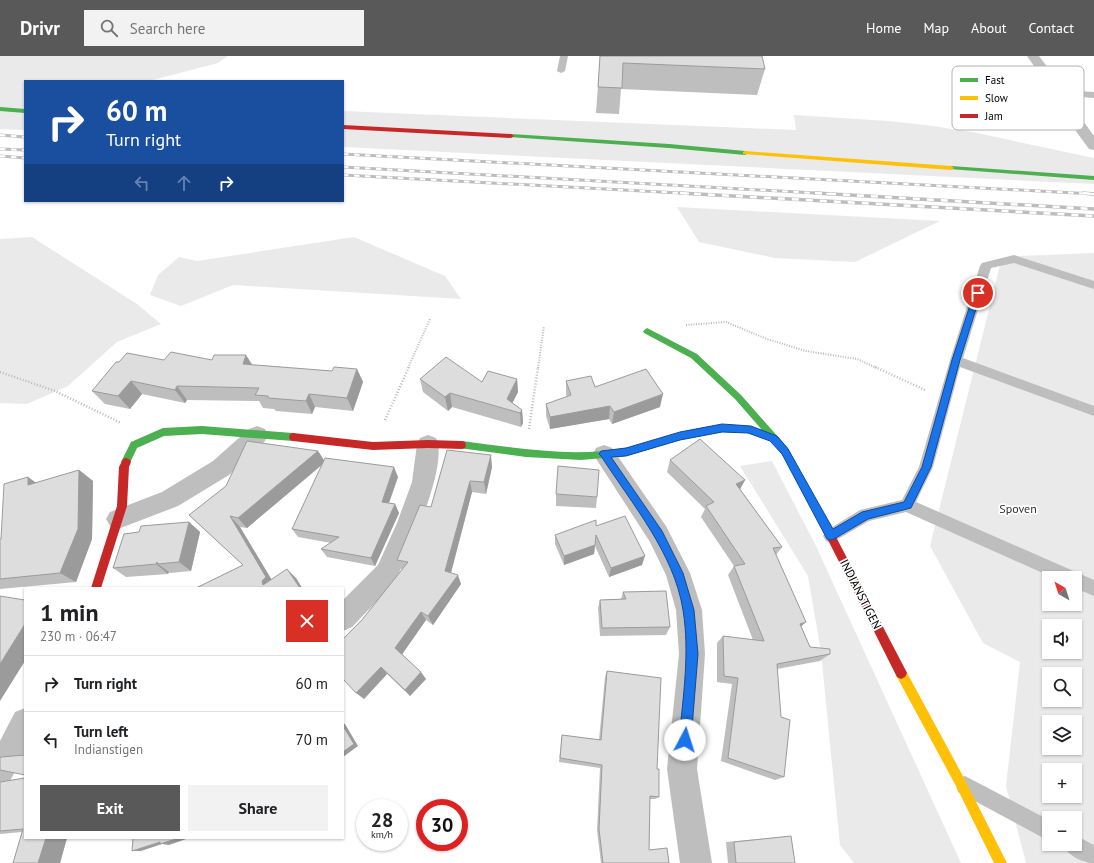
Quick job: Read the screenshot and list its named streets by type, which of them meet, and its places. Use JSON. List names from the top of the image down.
{
  "streets": {
    "street": ["INDIANSTIGEN"]
  },
  "parks": ["Spoven"],
  "legend": ["Fast", "Slow", "Jam"],
  "north": "top left",
  "page": {
    "header": "Drivr",
    "search": "Search here",
    "nav": [
      "Home",
      "Map",
      "About",
      "Contact"
    ],
    "turn": ["60 m", "Turn right"],
    "map_buttons": ["+", "−"],
    "heading": ["1 min", "230 m · 06:47"],
    "list": [
      {
        "name": "Turn right",
        "value": "60 m"
      },
      {
        "name": "Turn left",
        "note": "Indianstigen",
        "value": "70 m"
      }
    ],
    "buttons": ["Exit", "Share"],
    "speed": "28 km/h",
    "limit": "30"
  }
}
